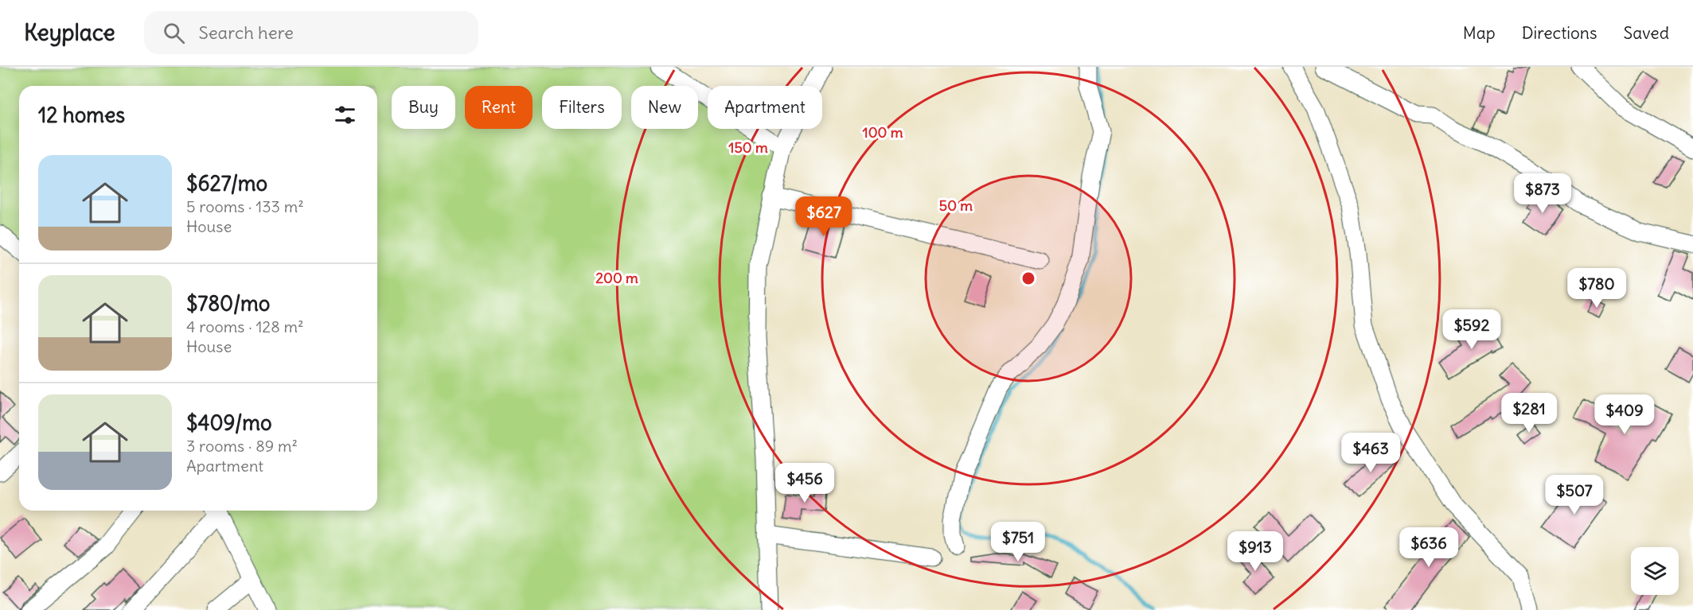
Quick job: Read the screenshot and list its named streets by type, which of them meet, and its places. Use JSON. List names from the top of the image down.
{
  "page": {
    "header": "Keyplace",
    "search": "Search here",
    "nav": ["Map", "Directions", "Saved"],
    "chip": [
      "Buy",
      "Rent",
      "Filters",
      "New",
      "Apartment"
    ],
    "heading": "12 homes",
    "list": [
      {
        "name": "$627/mo",
        "note": "5 rooms · 133 m² · House"
      },
      {
        "name": "$780/mo",
        "note": "4 rooms · 128 m² · House"
      },
      {
        "name": "$409/mo",
        "note": "3 rooms · 89 m² · Apartment"
      }
    ],
    "price": [
      "$873",
      "$627",
      "$780",
      "$592",
      "$281",
      "$409",
      "$463",
      "$456",
      "$507",
      "$751",
      "$636",
      "$913"
    ]
  },
  "rings": [
    "100 m",
    "150 m",
    "50 m",
    "200 m"
  ]
}
